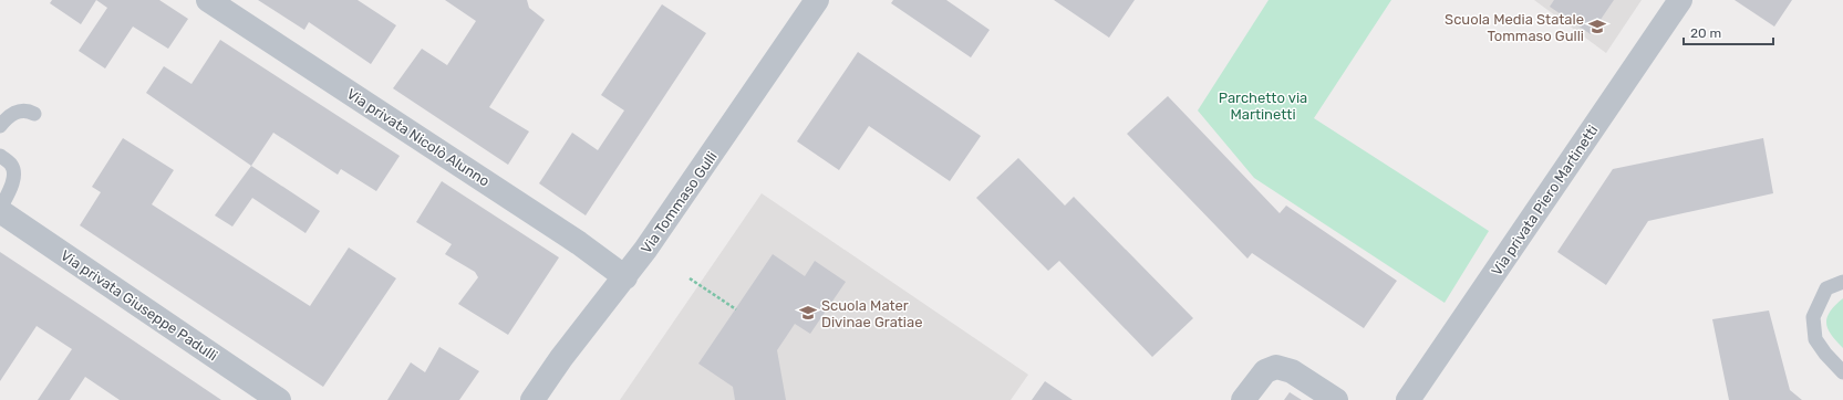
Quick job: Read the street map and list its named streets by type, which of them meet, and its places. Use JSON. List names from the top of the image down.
{
  "streets": {
    "street": [
      "Via privata Nicolò Alunno",
      "Via privata Piero Martinetti",
      "Via Tommaso Gulli",
      "Via privata Giuseppe Padulli"
    ]
  },
  "crossings": [
    ["Via privata Nicolò Alunno", "Via Tommaso Gulli"]
  ],
  "parks": ["Parchetto via Martinetti"],
  "places": {
    "school or university": ["Scuola Media Statale Tommaso Gulli", "Scuola Mater Divinae Gratiae"]
  },
  "scale_bar": "20 m"
}
